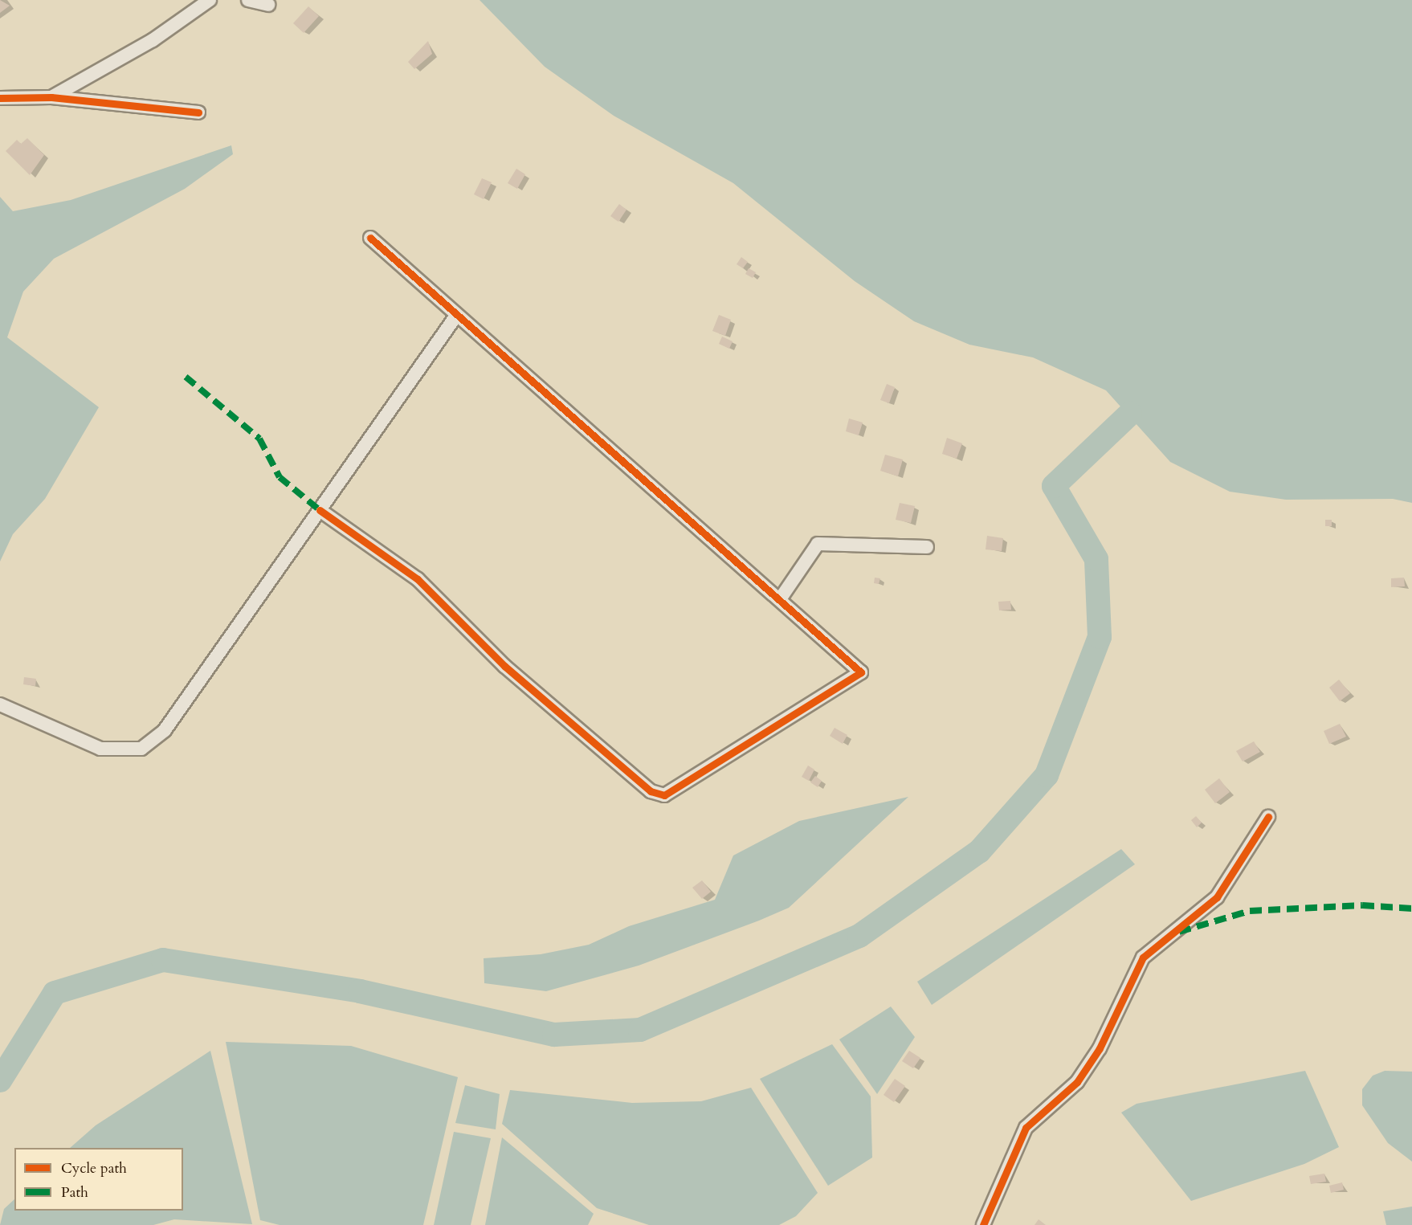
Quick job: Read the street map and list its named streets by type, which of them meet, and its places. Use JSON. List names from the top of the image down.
{
  "legend": ["Cycle path", "Path"]
}
